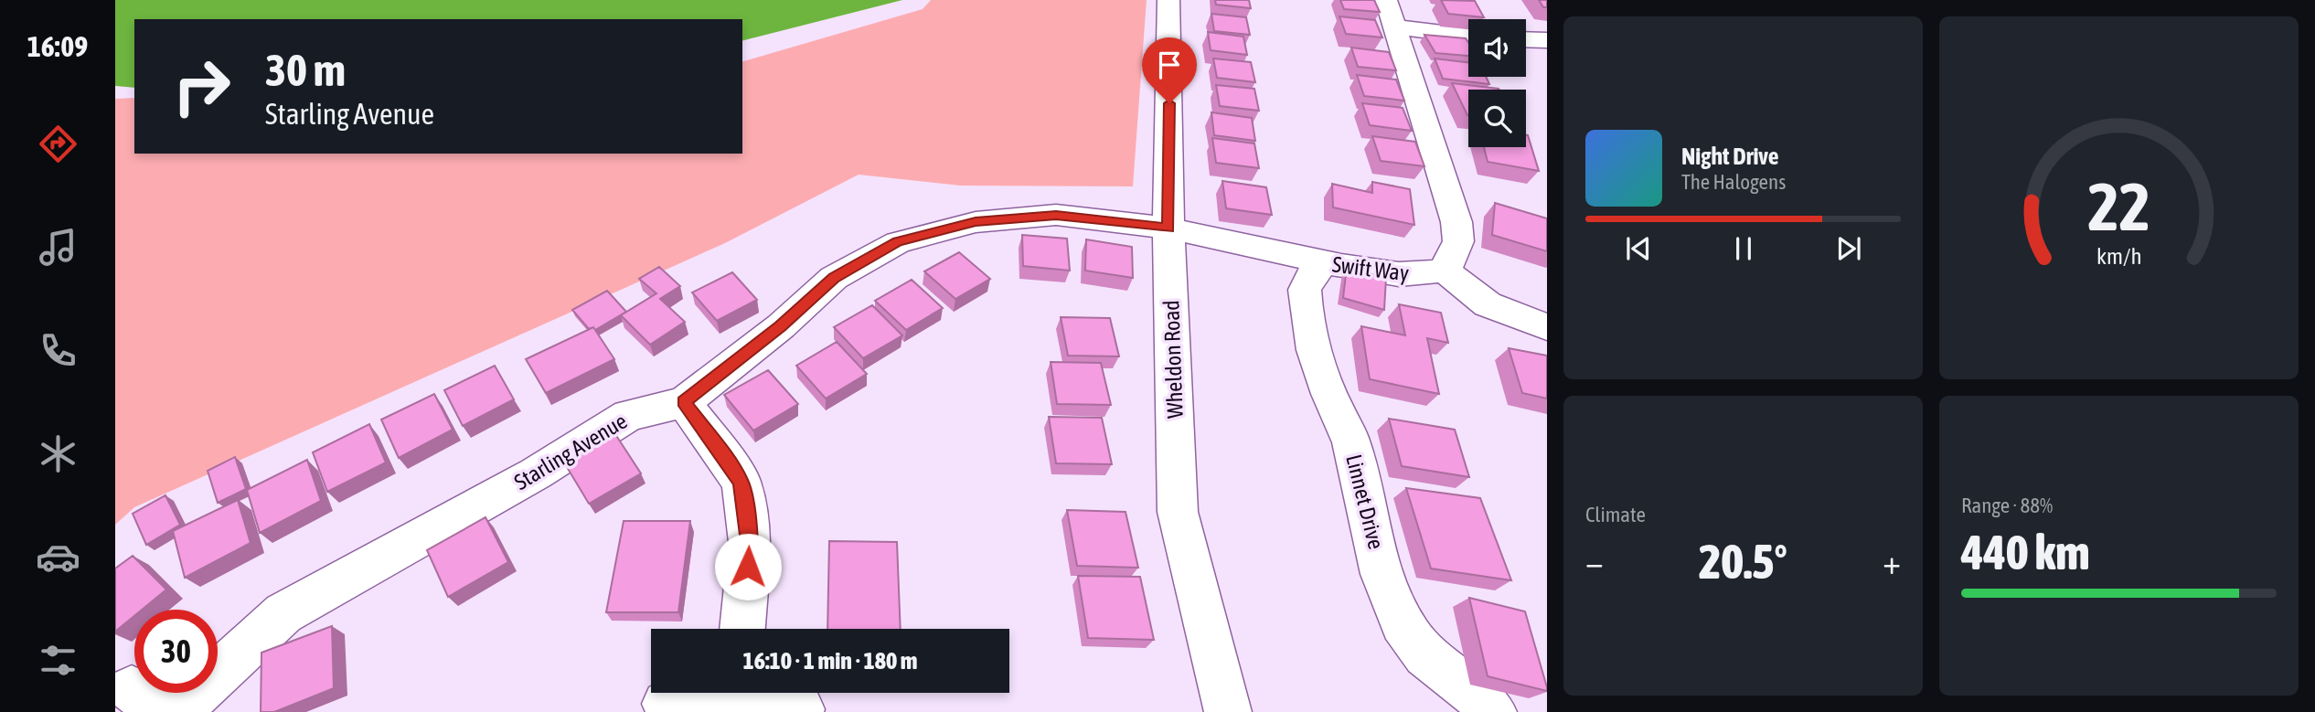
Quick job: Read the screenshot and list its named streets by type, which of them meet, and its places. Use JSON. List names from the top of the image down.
{
  "streets": {
    "street": [
      "Swift Way",
      "Wheldon Road",
      "Starling Avenue",
      "Linnet Drive"
    ]
  },
  "crossings": [
    ["Swift Way", "Wheldon Road"],
    ["Swift Way", "Starling Avenue"],
    ["Swift Way", "Linnet Drive"],
    ["Wheldon Road", "Starling Avenue"]
  ],
  "page": {
    "tabs": "16:09",
    "turn": ["30 m", "Starling Avenue"],
    "song": ["Night Drive", "The Halogens"],
    "tile": [
      "Climate",
      ["Range · 88%", "440 km"]
    ],
    "heat": ["−", "20.5°", "+"],
    "limit": "30",
    "trip": "16:10 · 1 min · 180 m",
    "gauge": ["22", "km/h"]
  }
}
